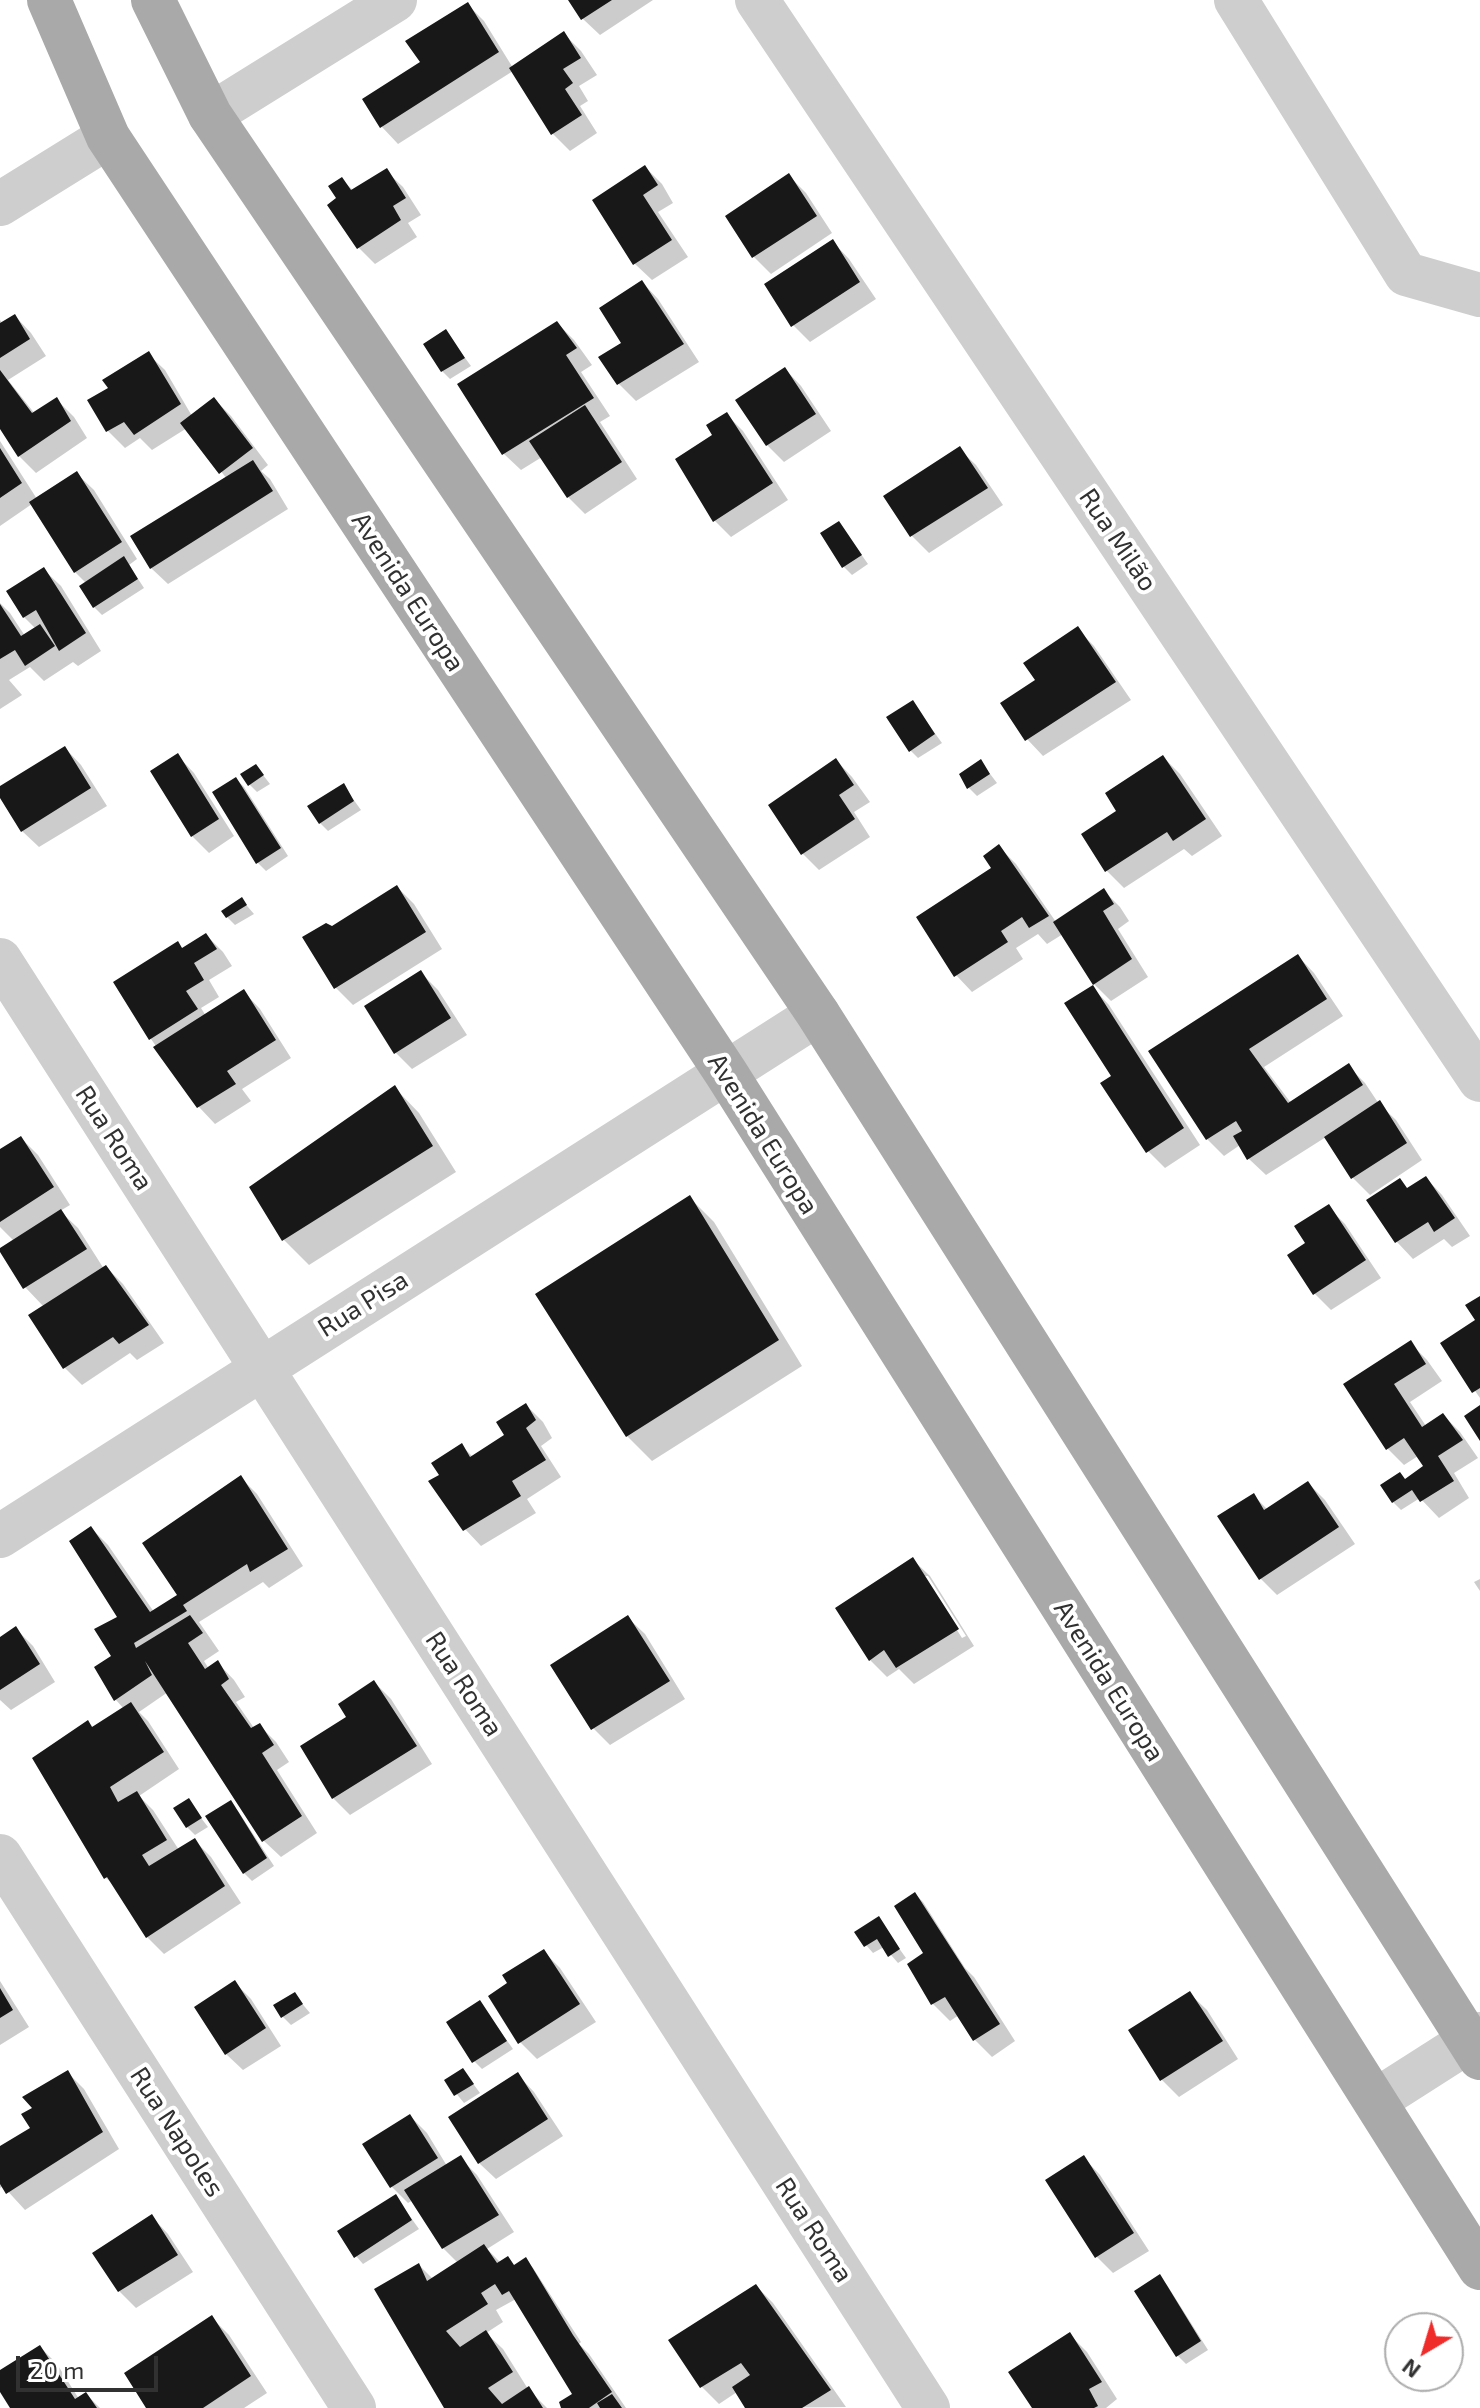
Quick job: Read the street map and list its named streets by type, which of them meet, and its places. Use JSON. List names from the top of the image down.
{
  "streets": {
    "main road": ["Avenida Europa"],
    "street": [
      "Rua Milão",
      "Rua Roma",
      "Rua Pisa",
      "Rua Napoles"
    ]
  },
  "crossings": [
    ["Avenida Europa", "Rua Pisa"],
    ["Rua Roma", "Rua Pisa"]
  ],
  "scale_bar": "20 m",
  "north": "bottom left"
}
